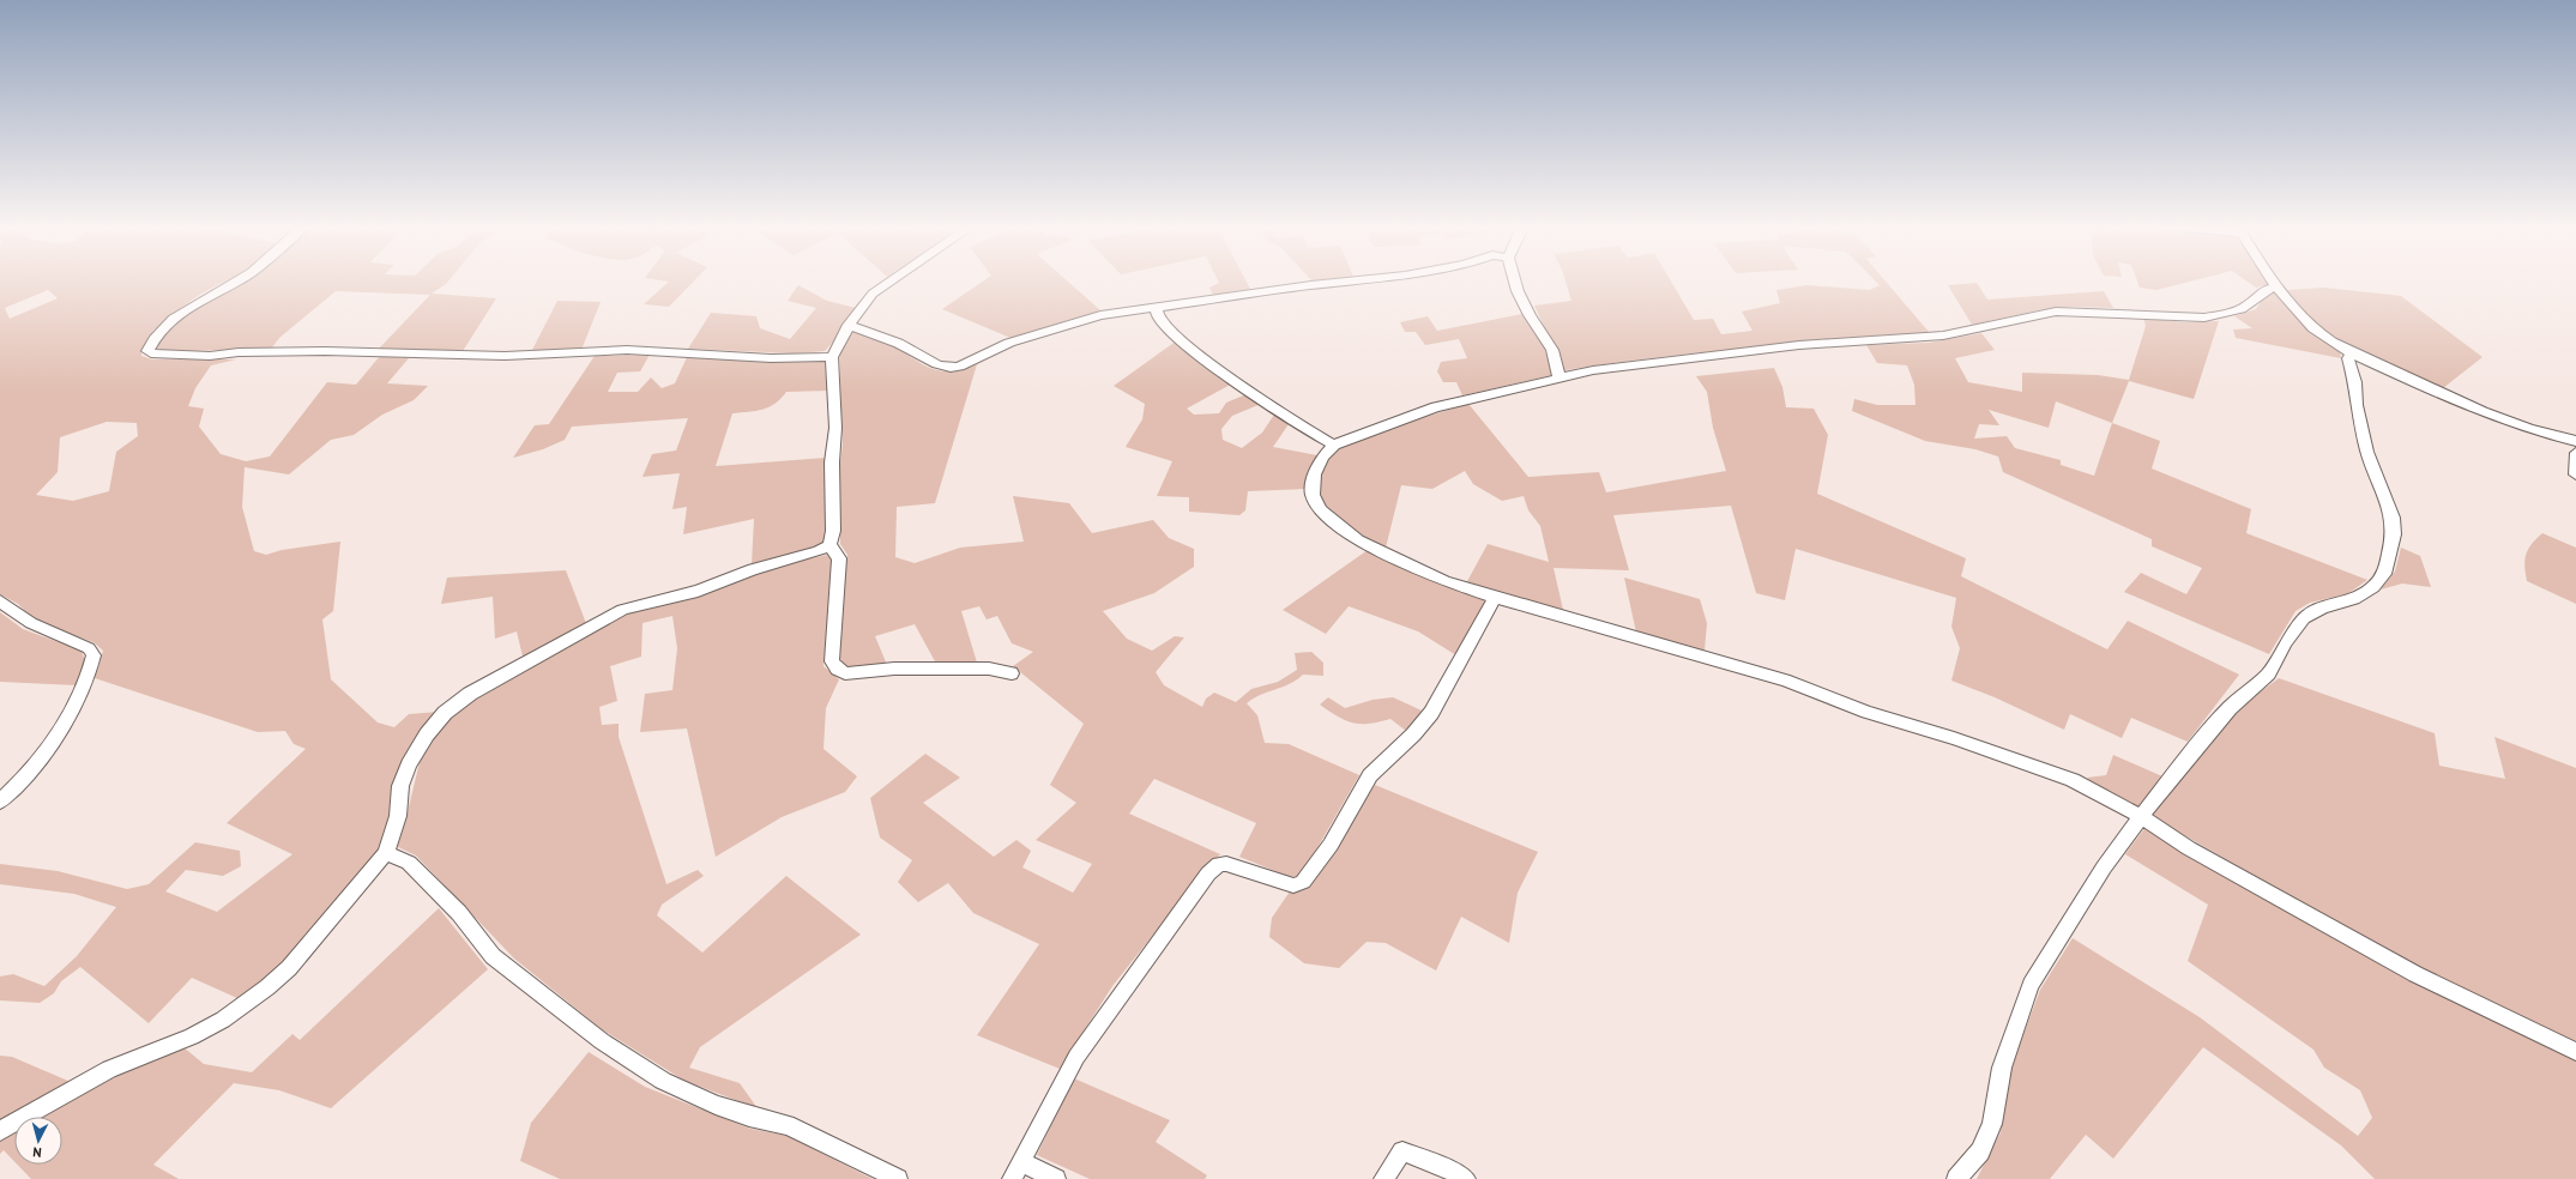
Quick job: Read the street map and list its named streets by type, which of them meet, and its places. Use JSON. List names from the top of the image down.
{
  "north": "bottom"
}
